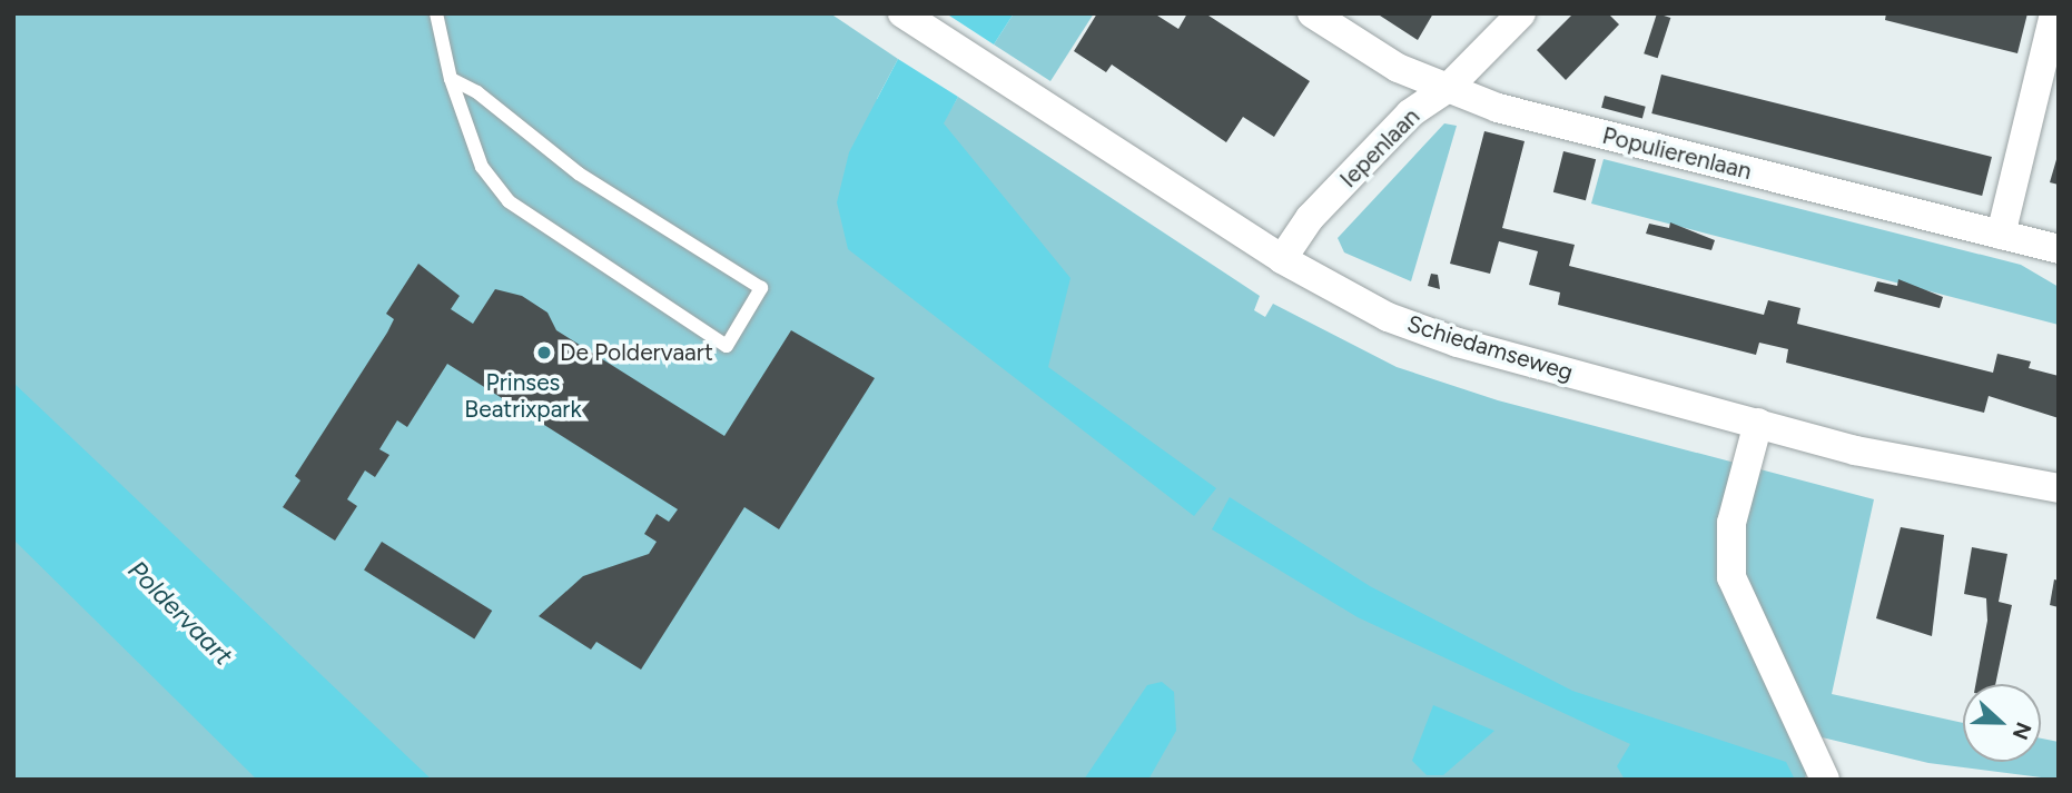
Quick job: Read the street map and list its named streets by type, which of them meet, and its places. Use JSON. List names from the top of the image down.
{
  "streets": {
    "street": ["Iepenlaan", "Populierenlaan", "Schiedamseweg"]
  },
  "crossings": [
    ["Iepenlaan", "Populierenlaan"],
    ["Iepenlaan", "Schiedamseweg"]
  ],
  "water": ["Poldervaart"],
  "parks": ["Prinses Beatrixpark"],
  "places": ["De Poldervaart"],
  "north": "right"
}
